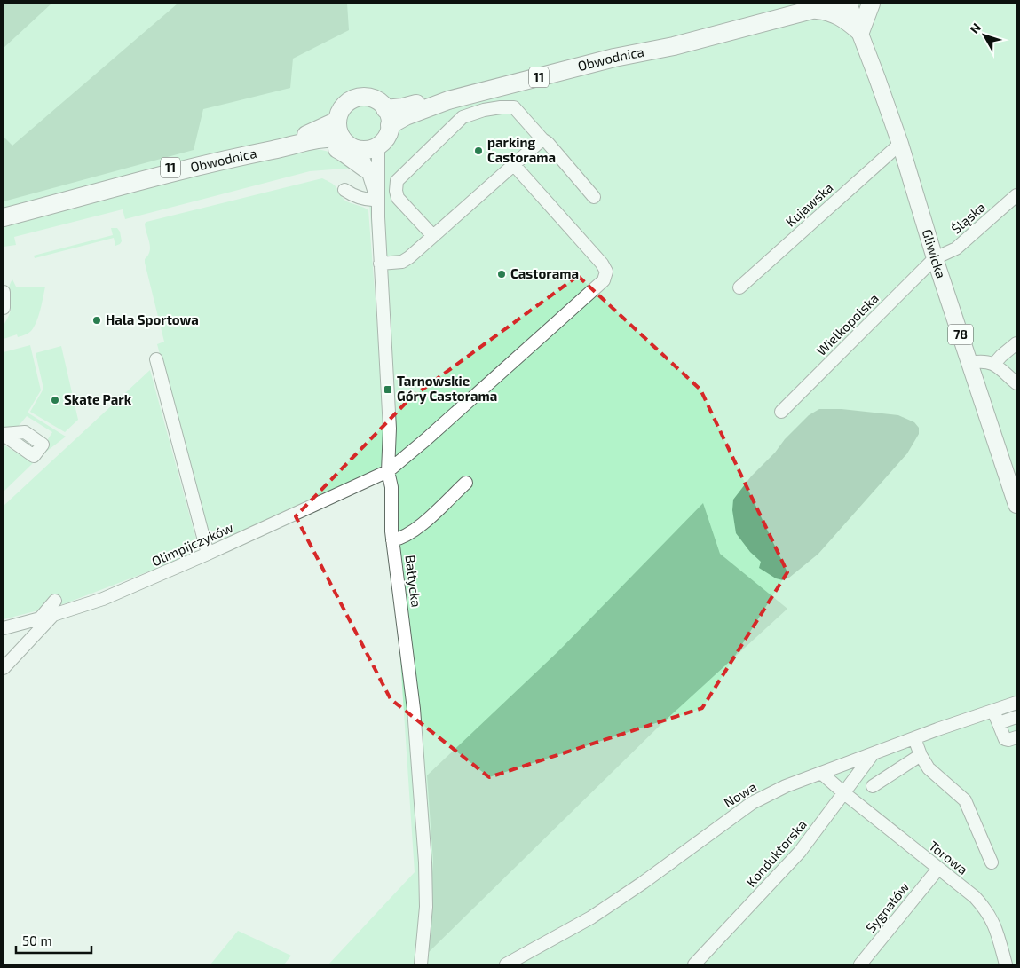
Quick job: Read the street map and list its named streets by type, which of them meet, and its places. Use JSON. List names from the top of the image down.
{
  "streets": {
    "highway": ["Obwodnica", "11"],
    "main road": ["Gliwicka", "78"],
    "street": [
      "Kujawska",
      "Śląska",
      "Wielkopolska",
      "Olimpijczyków",
      "Bałtycka",
      "Nowa",
      "Konduktorska",
      "Torowa",
      "Sygnałów"
    ]
  },
  "crossings": [
    ["Obwodnica", "Bałtycka"],
    ["Kujawska", "Gliwicka"],
    ["Śląska", "Gliwicka"],
    ["Śląska", "Wielkopolska"],
    ["Gliwicka", "Wielkopolska"],
    ["Olimpijczyków", "Bałtycka"],
    ["Nowa", "Konduktorska"],
    ["Nowa", "Torowa"],
    ["Konduktorska", "Torowa"],
    ["Torowa", "Sygnałów"]
  ],
  "places": {
    "other": [
      "parking Castorama",
      "Castorama",
      "Hala Sportowa",
      "Skate Park"
    ],
    "transit": ["Tarnowskie Góry Castorama"]
  },
  "scale_bar": "50 m",
  "north": "top left"
}
